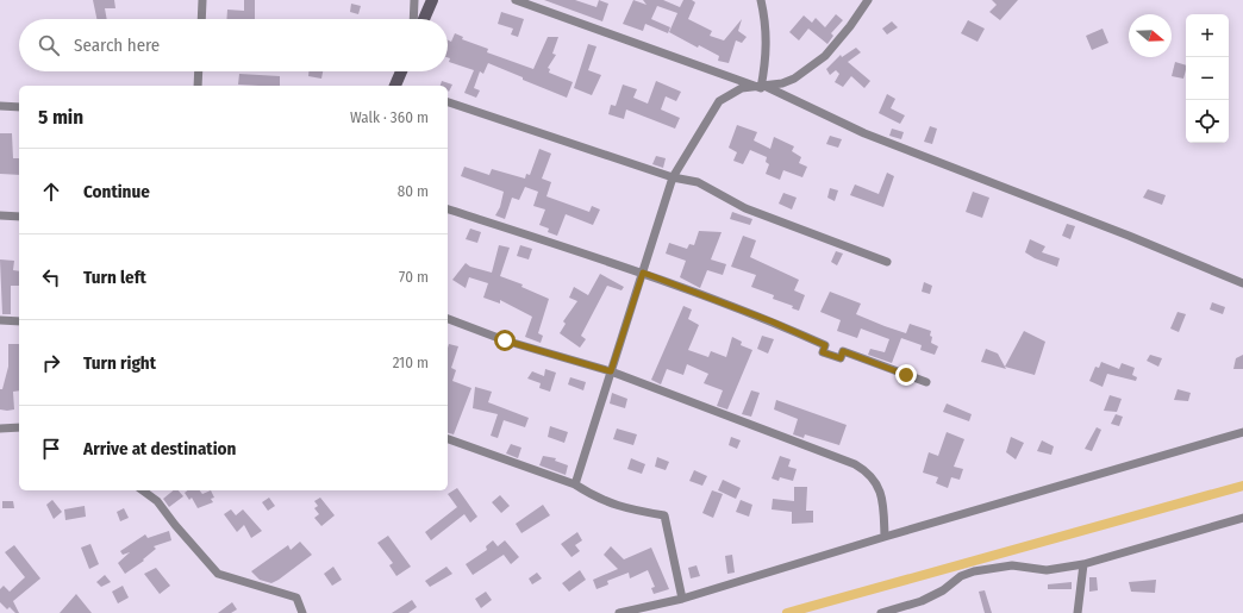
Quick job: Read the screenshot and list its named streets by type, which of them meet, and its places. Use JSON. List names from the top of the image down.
{
  "north": "right",
  "page": {
    "map_buttons": ["+", "−"],
    "search": "Search here",
    "heading": ["5 min", "Walk · 360 m"],
    "list": [
      ["Continue", "80 m"],
      ["Turn left", "70 m"],
      ["Turn right", "210 m"],
      "Arrive at destination"
    ]
  }
}
